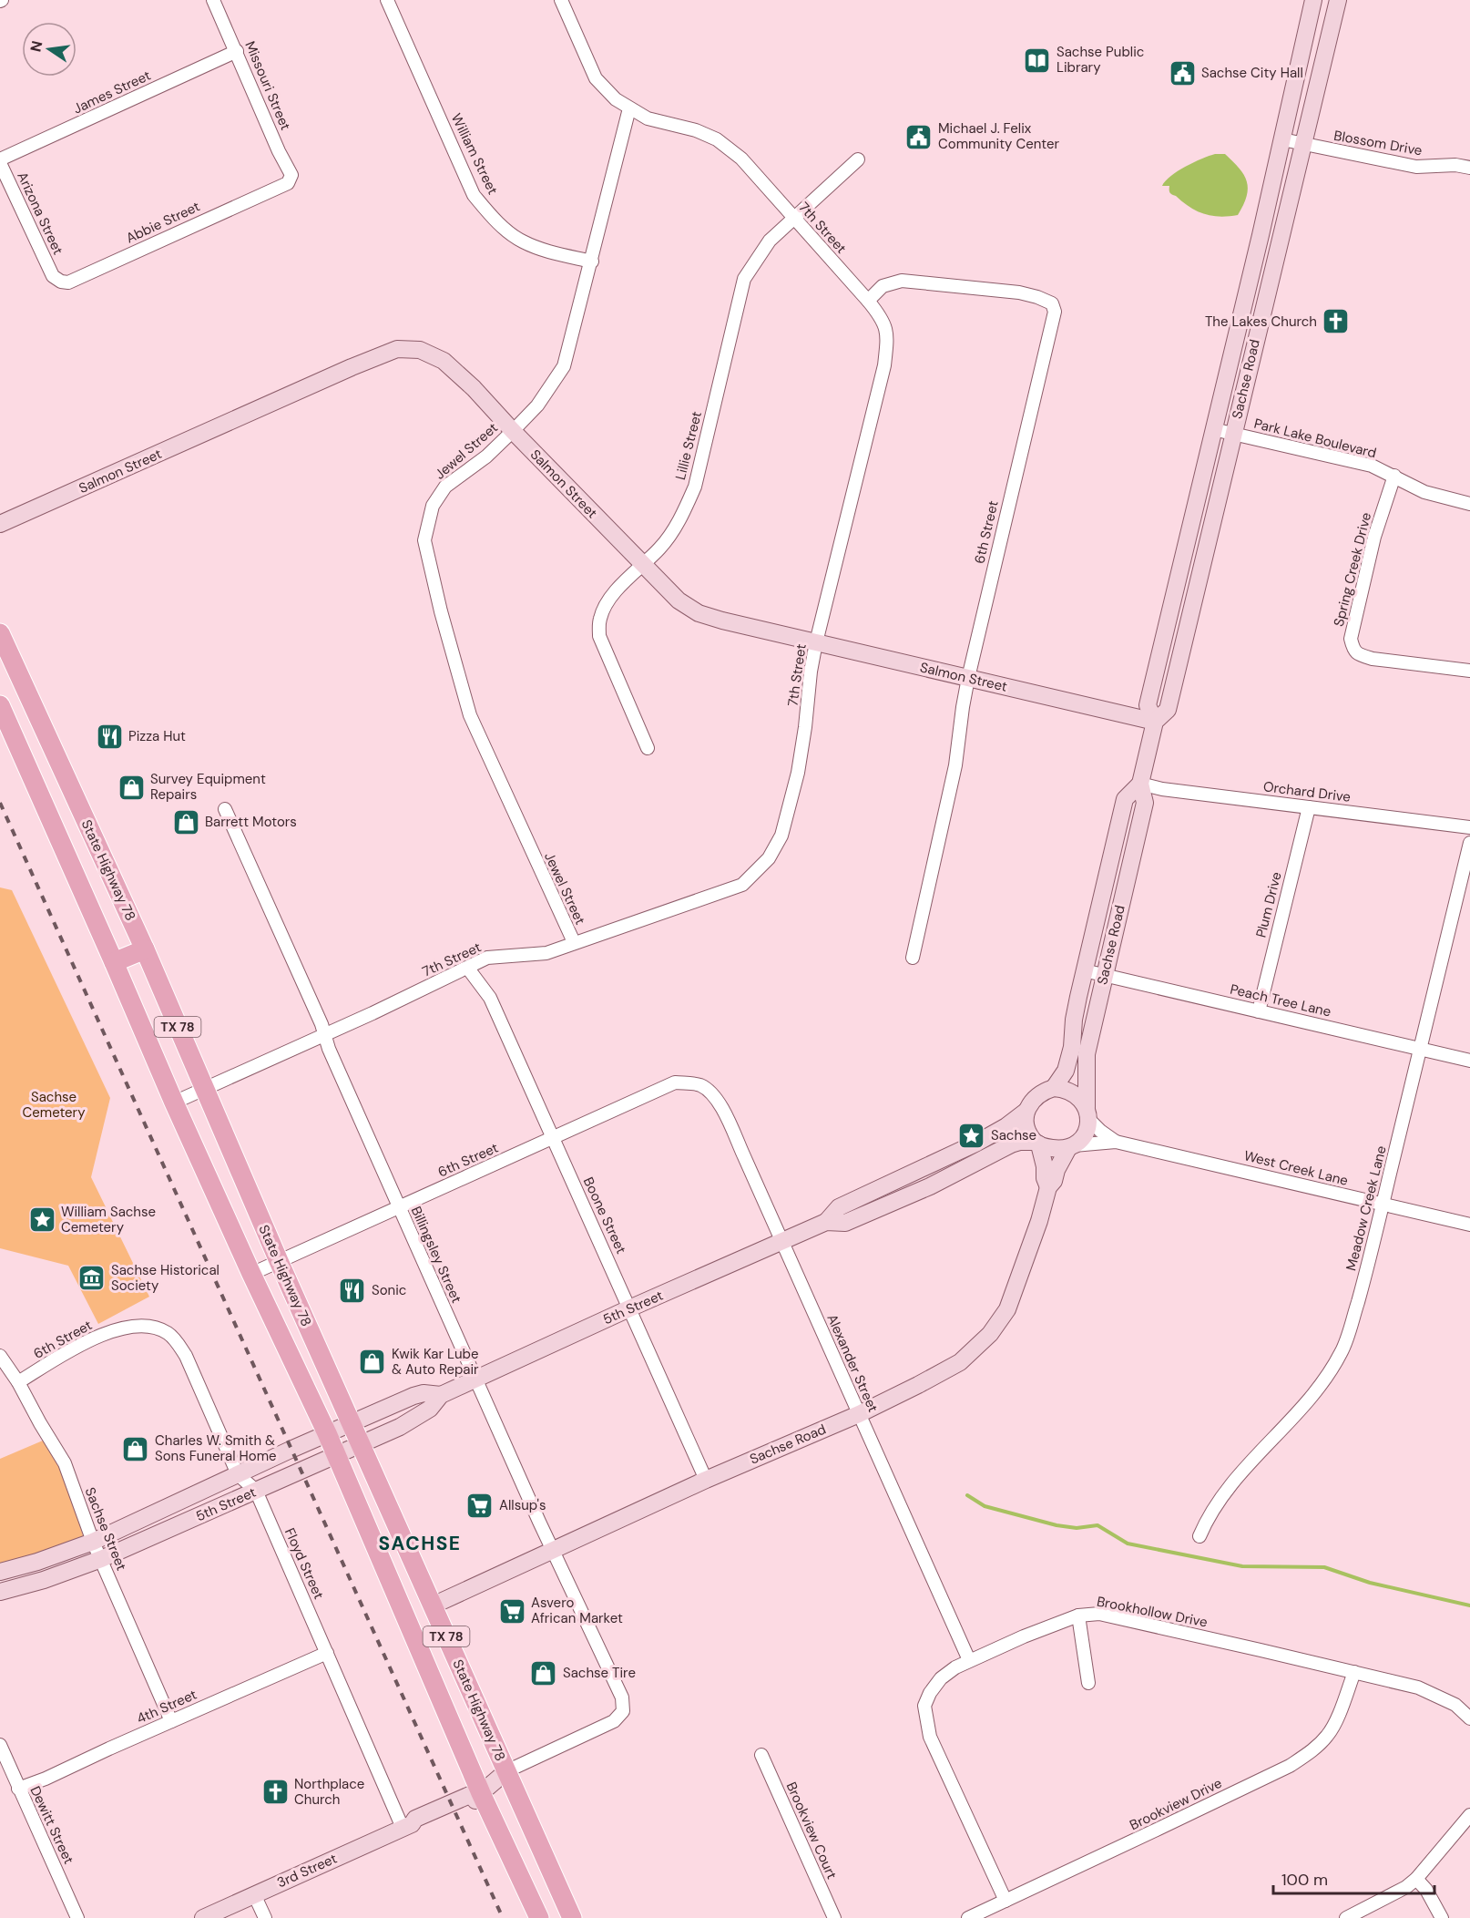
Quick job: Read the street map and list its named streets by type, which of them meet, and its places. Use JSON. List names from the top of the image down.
{
  "streets": {
    "main road": [
      "Sachse Road",
      "Salmon Street",
      "State Highway 78",
      "TX 78",
      "5th Street",
      "3rd Street"
    ],
    "street": [
      "Missouri Street",
      "James Street",
      "Blossom Drive",
      "William Street",
      "Arizona Street",
      "Abbie Street",
      "7th Street",
      "Park Lake Boulevard",
      "Lillie Street",
      "Jewel Street",
      "6th Street",
      "Spring Creek Drive",
      "Orchard Drive",
      "Plum Drive",
      "Peach Tree Lane",
      "West Creek Lane",
      "Meadow Creek Lane",
      "Boone Street",
      "Billingsley Street",
      "Alexander Street",
      "Sachse Street",
      "Floyd Street",
      "Brookhollow Drive",
      "4th Street",
      "Brookview Drive",
      "Dewitt Street",
      "Brookview Court"
    ]
  },
  "crossings": [
    ["Missouri Street", "James Street"],
    ["Missouri Street", "Abbie Street"],
    ["James Street", "Arizona Street"],
    ["Blossom Drive", "Sachse Road"],
    ["William Street", "Jewel Street"],
    ["Arizona Street", "Abbie Street"],
    ["7th Street", "Lillie Street"],
    ["7th Street", "Jewel Street"],
    ["7th Street", "Salmon Street"],
    ["7th Street", "6th Street"],
    ["7th Street", "State Highway 78"],
    ["7th Street", "Boone Street"],
    ["7th Street", "Billingsley Street"],
    ["Sachse Road", "Park Lake Boulevard"],
    ["Sachse Road", "Salmon Street"],
    ["Sachse Road", "Orchard Drive"],
    ["Sachse Road", "State Highway 78"],
    ["Sachse Road", "Peach Tree Lane"],
    ["Sachse Road", "West Creek Lane"],
    ["Sachse Road", "Boone Street"],
    ["Sachse Road", "Billingsley Street"],
    ["Sachse Road", "5th Street"],
    ["Sachse Road", "Alexander Street"],
    ["Park Lake Boulevard", "Spring Creek Drive"],
    ["Lillie Street", "Salmon Street"],
    ["Jewel Street", "Salmon Street"],
    ["Salmon Street", "6th Street"],
    ["6th Street", "State Highway 78"],
    ["6th Street", "Boone Street"],
    ["6th Street", "Billingsley Street"],
    ["6th Street", "Alexander Street"],
    ["6th Street", "Sachse Street"],
    ["6th Street", "Floyd Street"],
    ["Orchard Drive", "Plum Drive"],
    ["State Highway 78", "5th Street"],
    ["State Highway 78", "3rd Street"],
    ["Plum Drive", "Peach Tree Lane"],
    ["Peach Tree Lane", "Meadow Creek Lane"],
    ["West Creek Lane", "Meadow Creek Lane"],
    ["West Creek Lane", "5th Street"],
    ["Boone Street", "5th Street"],
    ["Billingsley Street", "5th Street"],
    ["Billingsley Street", "3rd Street"],
    ["5th Street", "Alexander Street"],
    ["5th Street", "Sachse Street"],
    ["5th Street", "Floyd Street"],
    ["Alexander Street", "Brookhollow Drive"],
    ["Sachse Street", "4th Street"],
    ["Floyd Street", "4th Street"],
    ["Floyd Street", "3rd Street"],
    ["Brookhollow Drive", "Brookview Drive"],
    ["4th Street", "Dewitt Street"]
  ],
  "districts": ["SACHSE"],
  "parks": ["Sachse Cemetery"],
  "places": {
    "library": ["Sachse Public Library"],
    "public building": ["Sachse City Hall", "Michael J. Felix Community Center"],
    "church": ["The Lakes Church", "Northplace Church"],
    "restaurant": ["Pizza Hut", "Sonic"],
    "shop": [
      "Survey Equipment Repairs",
      "Barrett Motors",
      "Kwik Kar Lube & Auto Repair",
      "Charles W. Smith & Sons Funeral Home",
      "Sachse Tire"
    ],
    "place": ["Sachse", "William Sachse Cemetery"],
    "museum": ["Sachse Historical Society"],
    "supermarket": ["Allsup's", "Asvero African Market"]
  },
  "scale_bar": "100 m",
  "north": "left"
}
